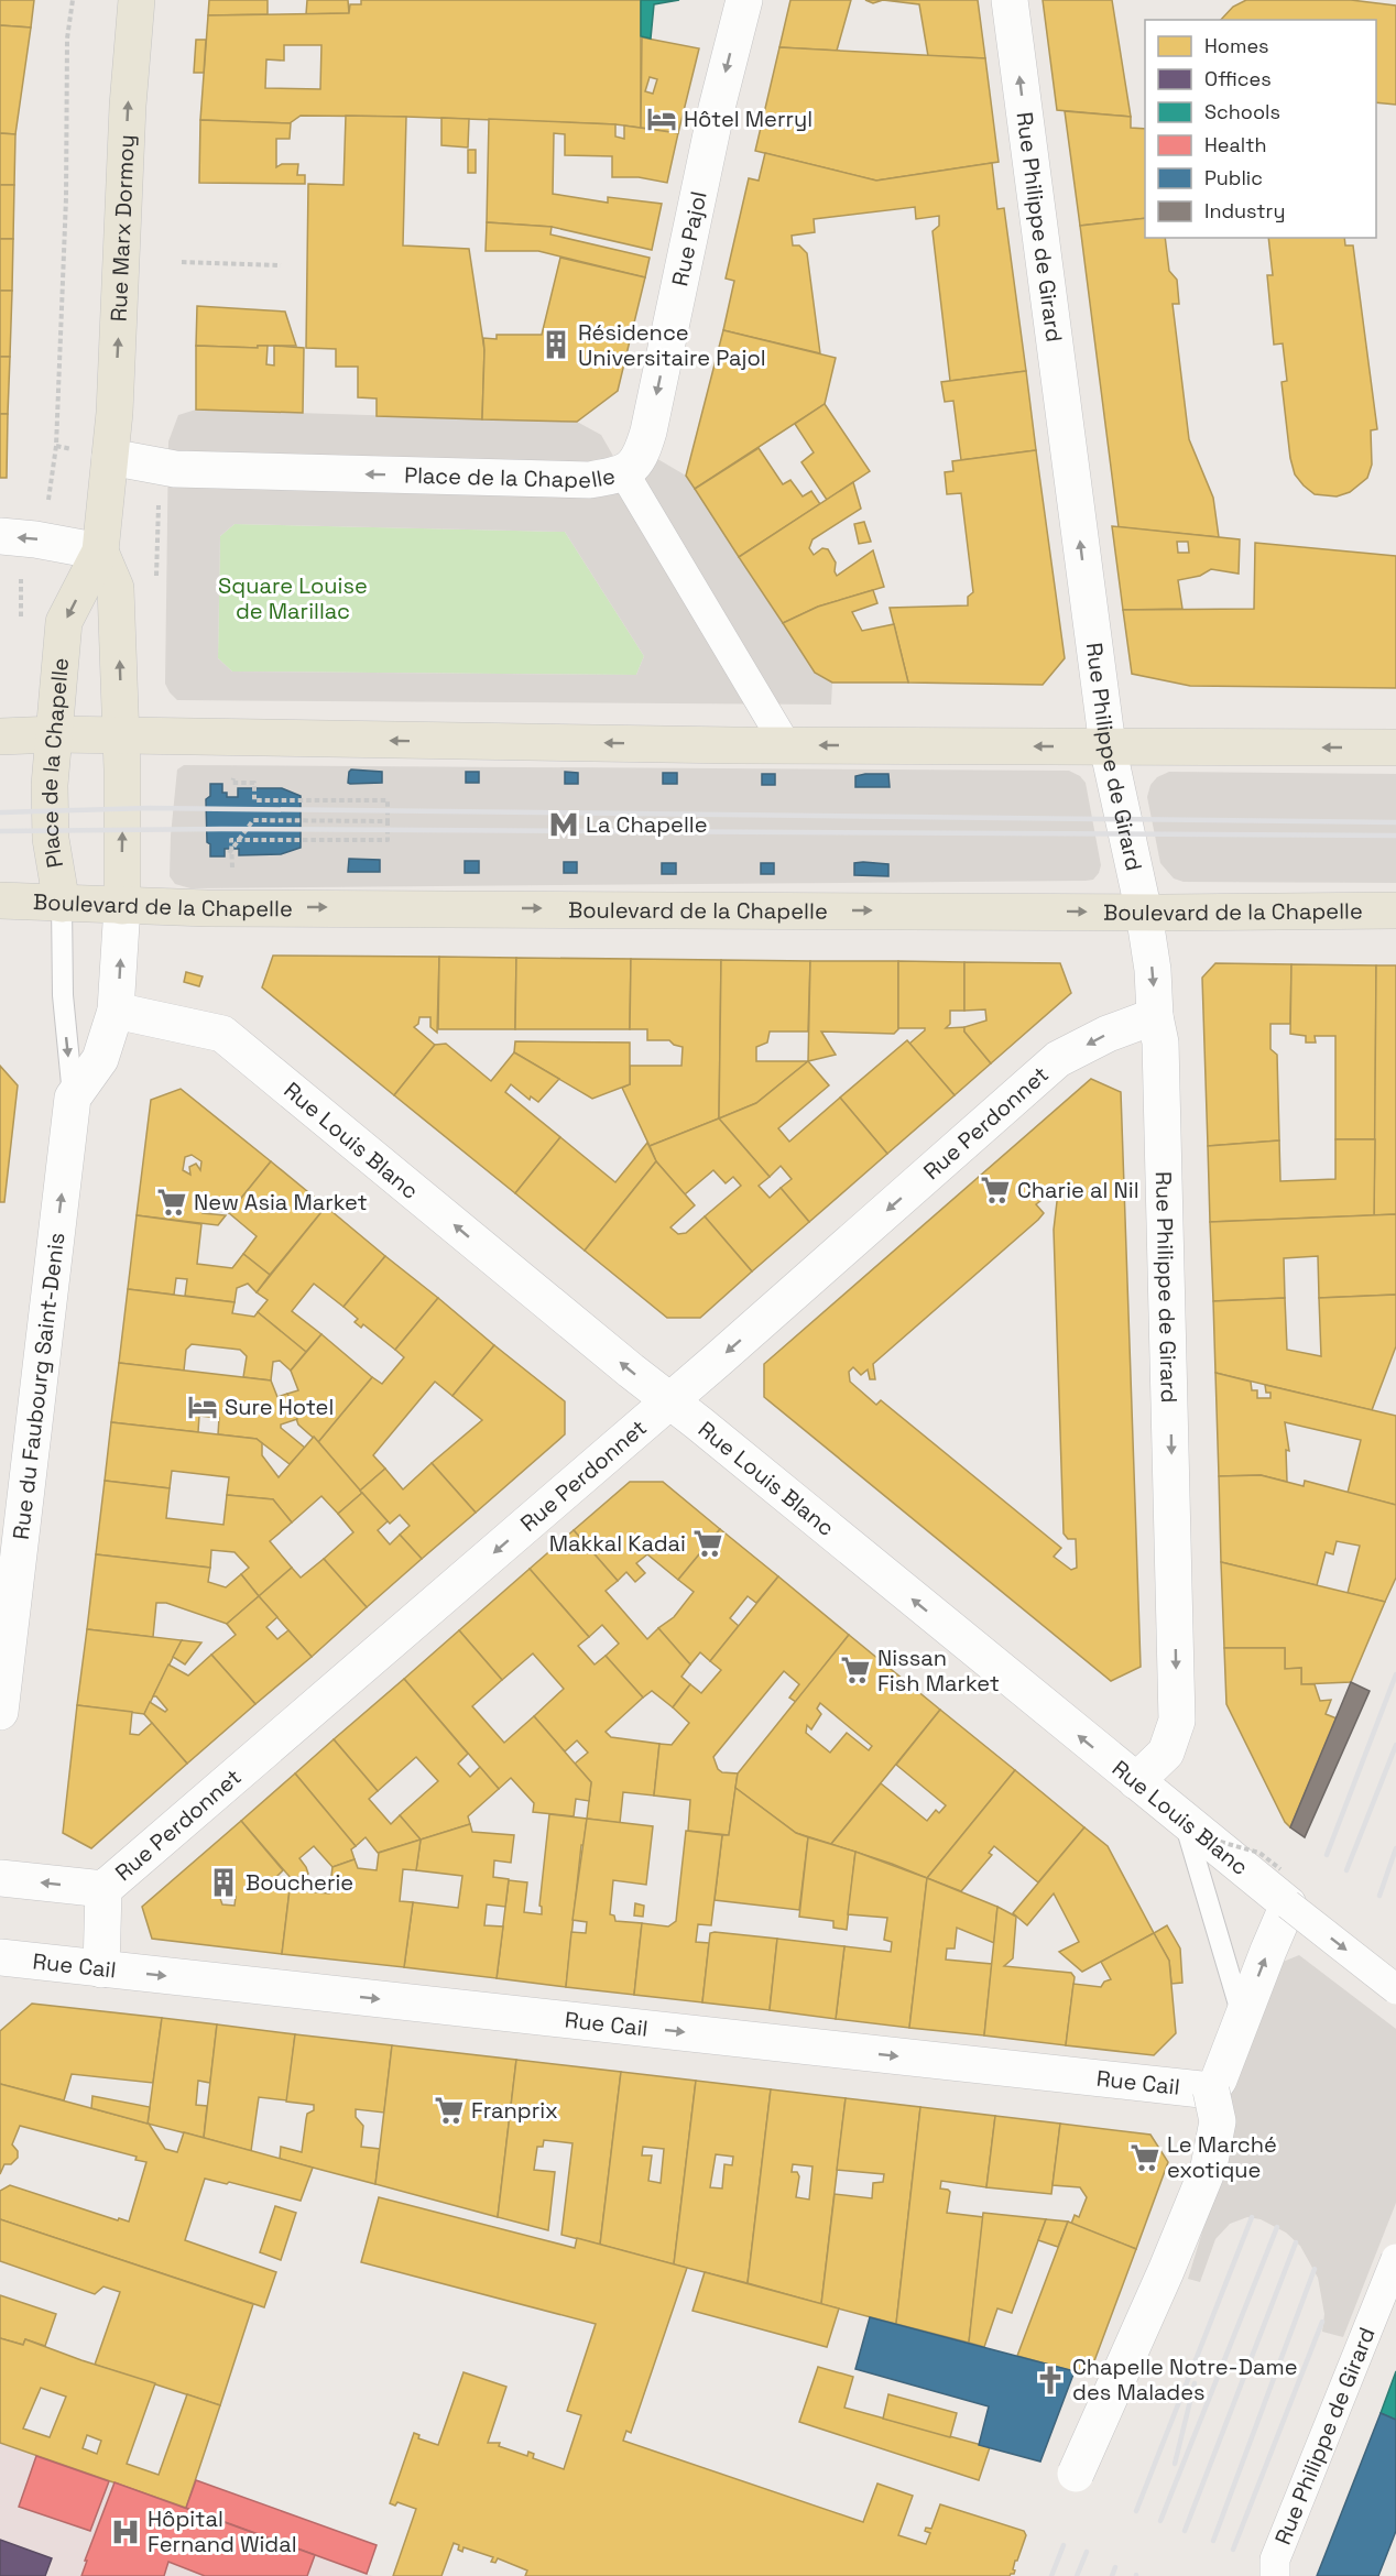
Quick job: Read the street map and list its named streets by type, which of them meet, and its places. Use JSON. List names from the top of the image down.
{
  "streets": {
    "main road": ["Rue Marx Dormoy", "Place de la Chapelle", "Boulevard de la Chapelle"],
    "street": [
      "Rue Philippe de Girard",
      "Rue Pajol",
      "Rue Perdonnet",
      "Rue Louis Blanc",
      "Rue du Faubourg Saint-Denis",
      "Rue Cail"
    ]
  },
  "crossings": [
    ["Rue Philippe de Girard", "Boulevard de la Chapelle"],
    ["Rue Philippe de Girard", "Rue Perdonnet"],
    ["Rue Philippe de Girard", "Rue Louis Blanc"],
    ["Rue Marx Dormoy", "Place de la Chapelle"],
    ["Rue Pajol", "Place de la Chapelle"],
    ["Place de la Chapelle", "Boulevard de la Chapelle"],
    ["Place de la Chapelle", "Rue du Faubourg Saint-Denis"],
    ["Boulevard de la Chapelle", "Rue du Faubourg Saint-Denis"],
    ["Rue Perdonnet", "Rue Louis Blanc"]
  ],
  "one_way": [
    "Rue Marx Dormoy",
    "Rue Pajol",
    "Rue Perdonnet",
    "Rue Cail"
  ],
  "parks": ["Square Louise de Marillac"],
  "places": {
    "hotel": ["Hôtel Merryl", "Sure Hotel"],
    "building": ["Résidence Universitaire Pajol", "Boucherie"],
    "metro station": ["La Chapelle"],
    "supermarket": [
      "Charie al Nil",
      "New Asia Market",
      "Makkal Kadai",
      "Nissan Fish Market",
      "Franprix",
      "Le Marché exotique"
    ],
    "church": ["Chapelle Notre-Dame des Malades"],
    "hospital": ["Hôpital Fernand Widal"]
  },
  "legend": [
    "Homes",
    "Offices",
    "Schools",
    "Health",
    "Public",
    "Industry"
  ]
}
